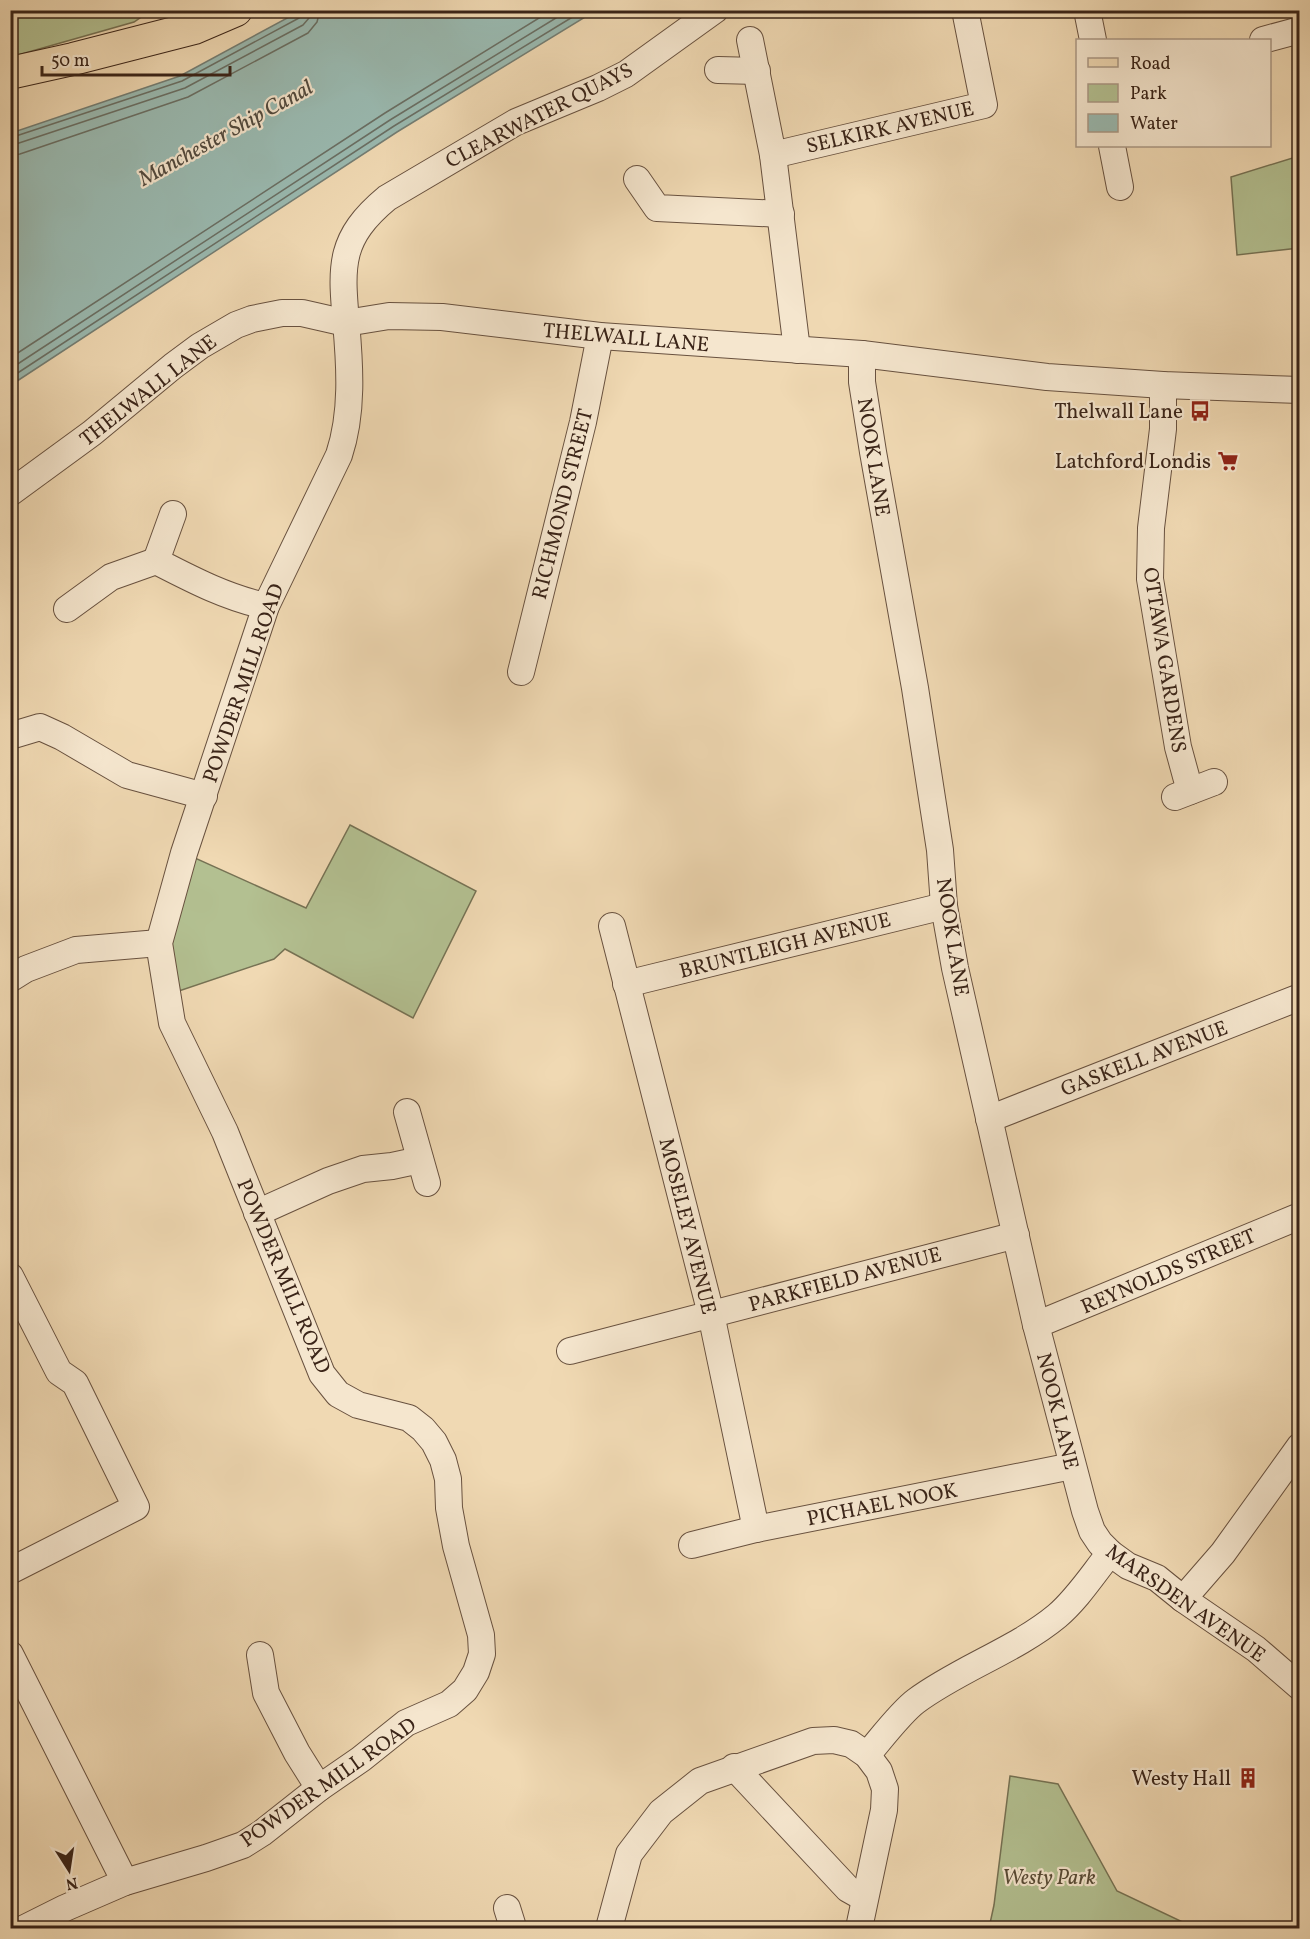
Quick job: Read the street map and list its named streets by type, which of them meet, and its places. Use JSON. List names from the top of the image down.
{
  "streets": {
    "street": [
      "CLEARWATER QUAYS",
      "SELKIRK AVENUE",
      "THELWALL LANE",
      "NOOK LANE",
      "RICHMOND STREET",
      "OTTAWA GARDENS",
      "POWDER MILL ROAD",
      "BRUNTLEIGH AVENUE",
      "GASKELL AVENUE",
      "MOSELEY AVENUE",
      "REYNOLDS STREET",
      "PARKFIELD AVENUE",
      "PICHAEL NOOK",
      "MARSDEN AVENUE"
    ]
  },
  "crossings": [
    ["CLEARWATER QUAYS", "THELWALL LANE"],
    ["CLEARWATER QUAYS", "POWDER MILL ROAD"],
    ["THELWALL LANE", "NOOK LANE"],
    ["THELWALL LANE", "RICHMOND STREET"],
    ["THELWALL LANE", "OTTAWA GARDENS"],
    ["THELWALL LANE", "POWDER MILL ROAD"],
    ["NOOK LANE", "BRUNTLEIGH AVENUE"],
    ["NOOK LANE", "GASKELL AVENUE"],
    ["NOOK LANE", "REYNOLDS STREET"],
    ["NOOK LANE", "PARKFIELD AVENUE"],
    ["NOOK LANE", "PICHAEL NOOK"],
    ["NOOK LANE", "MARSDEN AVENUE"],
    ["BRUNTLEIGH AVENUE", "MOSELEY AVENUE"],
    ["MOSELEY AVENUE", "PARKFIELD AVENUE"],
    ["MOSELEY AVENUE", "PICHAEL NOOK"]
  ],
  "water": ["Manchester Ship Canal"],
  "parks": ["Westy Park"],
  "places": {
    "bus stop": ["Thelwall Lane"],
    "supermarket": ["Latchford Londis"],
    "building": ["Westy Hall"]
  },
  "legend": ["Road", "Park", "Water"],
  "scale_bar": "50 m",
  "north": "bottom"
}
